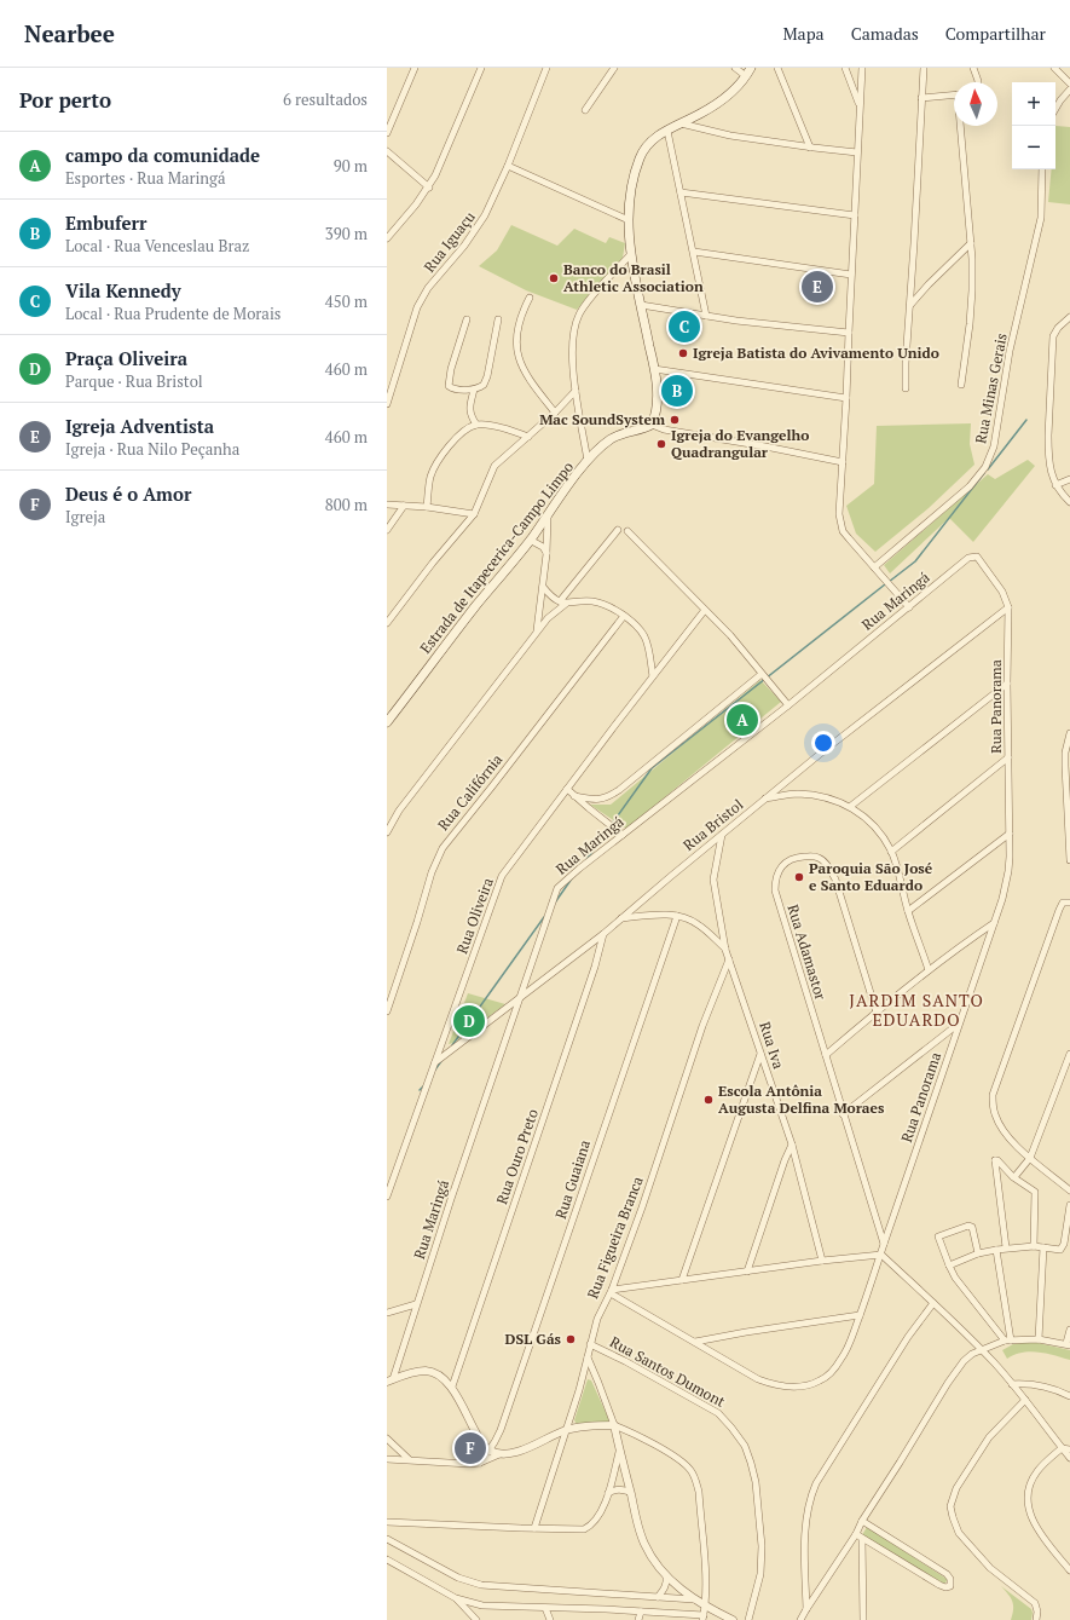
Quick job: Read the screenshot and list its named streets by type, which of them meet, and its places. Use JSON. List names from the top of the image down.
{
  "streets": {
    "main road": ["Estrada de Itapecerica-Campo Limpo"],
    "street": [
      "Rua Iguaçu",
      "Rua Minas Gerais",
      "Rua Maringá",
      "Rua Panorama",
      "Rua Califórnia",
      "Rua Bristol",
      "Rua Oliveira",
      "Rua Adamastor",
      "Rua Iva",
      "Rua Ouro Preto",
      "Rua Guaiana",
      "Rua Figueira Branca",
      "Rua Santos Dumont"
    ]
  },
  "crossings": [
    ["Rua Maringá", "Rua Panorama"],
    ["Rua Maringá", "Rua Bristol"],
    ["Rua Panorama", "Rua Bristol"],
    ["Rua Panorama", "Rua Adamastor"],
    ["Rua Panorama", "Rua Figueira Branca"],
    ["Rua Bristol", "Rua Oliveira"],
    ["Rua Bristol", "Rua Iva"],
    ["Rua Bristol", "Rua Ouro Preto"],
    ["Rua Iva", "Rua Figueira Branca"],
    ["Rua Figueira Branca", "Rua Santos Dumont"]
  ],
  "districts": ["JARDIM SANTO EDUARDO"],
  "places": [
    "Banco do Brasil Athletic Association",
    "Igreja Batista do Avivamento Unido",
    "Mac SoundSystem",
    "Igreja do Evangelho Quadrangular",
    "Paroquia São José e Santo Eduardo",
    "Escola Antônia Augusta Delfina Moraes",
    "DSL Gás"
  ],
  "north": "top",
  "page": {
    "header": "Nearbee",
    "nav": ["Mapa", "Camadas", "Compartilhar"],
    "heading": ["Por perto", "6 resultados"],
    "map_buttons": ["+", "−"],
    "list": [
      {
        "mark": "A",
        "name": "campo da comunidade",
        "note": "Esportes · Rua Maringá",
        "value": "90 m"
      },
      {
        "mark": "B",
        "name": "Embuferr",
        "note": "Local · Rua Venceslau Braz",
        "value": "390 m"
      },
      {
        "mark": "C",
        "name": "Vila Kennedy",
        "note": "Local · Rua Prudente de Morais",
        "value": "450 m"
      },
      {
        "mark": "D",
        "name": "Praça Oliveira",
        "note": "Parque · Rua Bristol",
        "value": "460 m"
      },
      {
        "mark": "E",
        "name": "Igreja Adventista",
        "note": "Igreja · Rua Nilo Peçanha",
        "value": "460 m"
      },
      {
        "mark": "F",
        "name": "Deus é o Amor",
        "note": "Igreja",
        "value": "800 m"
      }
    ],
    "pins": [
      "E",
      "C",
      "B",
      "A",
      "D",
      "F"
    ]
  }
}
